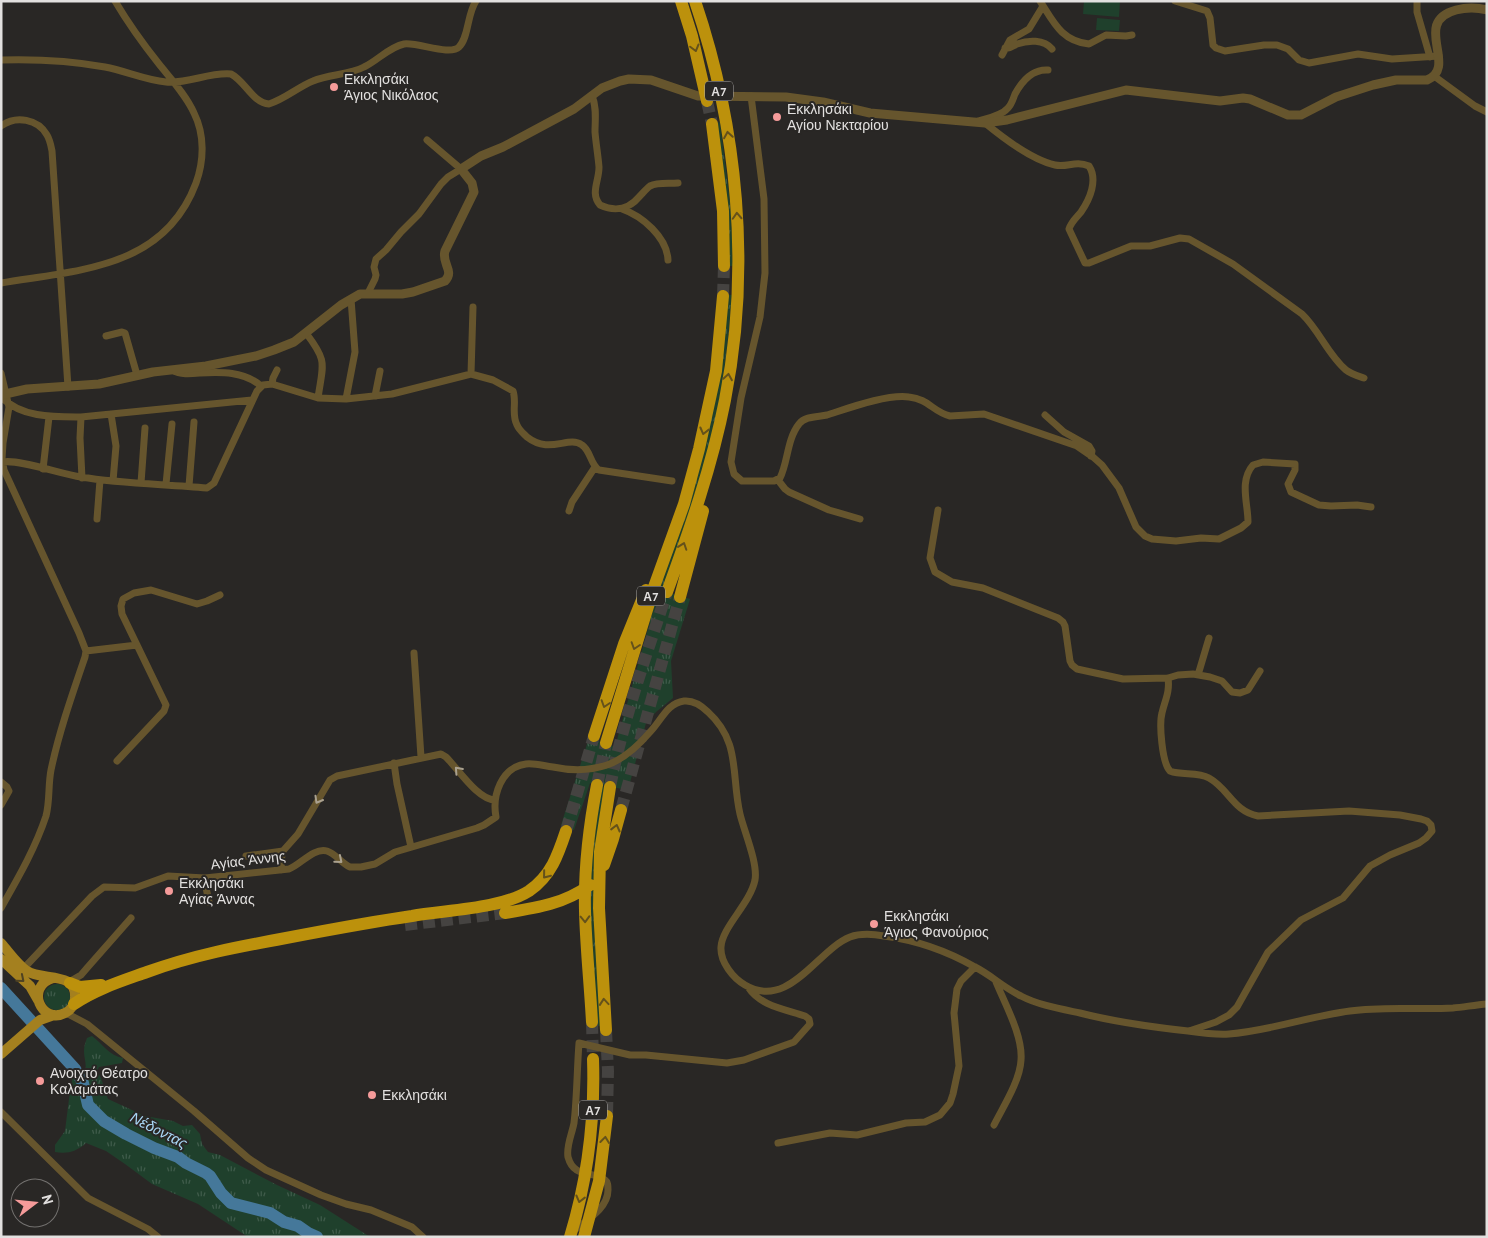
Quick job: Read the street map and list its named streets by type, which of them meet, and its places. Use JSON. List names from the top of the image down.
{
  "streets": {
    "highway": ["Α7"],
    "street": ["Αγίας Άννης"]
  },
  "water": ["Νέδoντας"],
  "places": [
    "Εκκλησάκι Άγιος Νικόλαος",
    "Εκκλησάκι Αγίου Νεκταρίου",
    "Εκκλησάκι Αγίας Άννας",
    "Εκκλησάκι Άγιος Φανούριος",
    "Ανοιχτό Θέατρο Καλαμάτας",
    "Εκκλησάκι"
  ],
  "north": "right"
}
